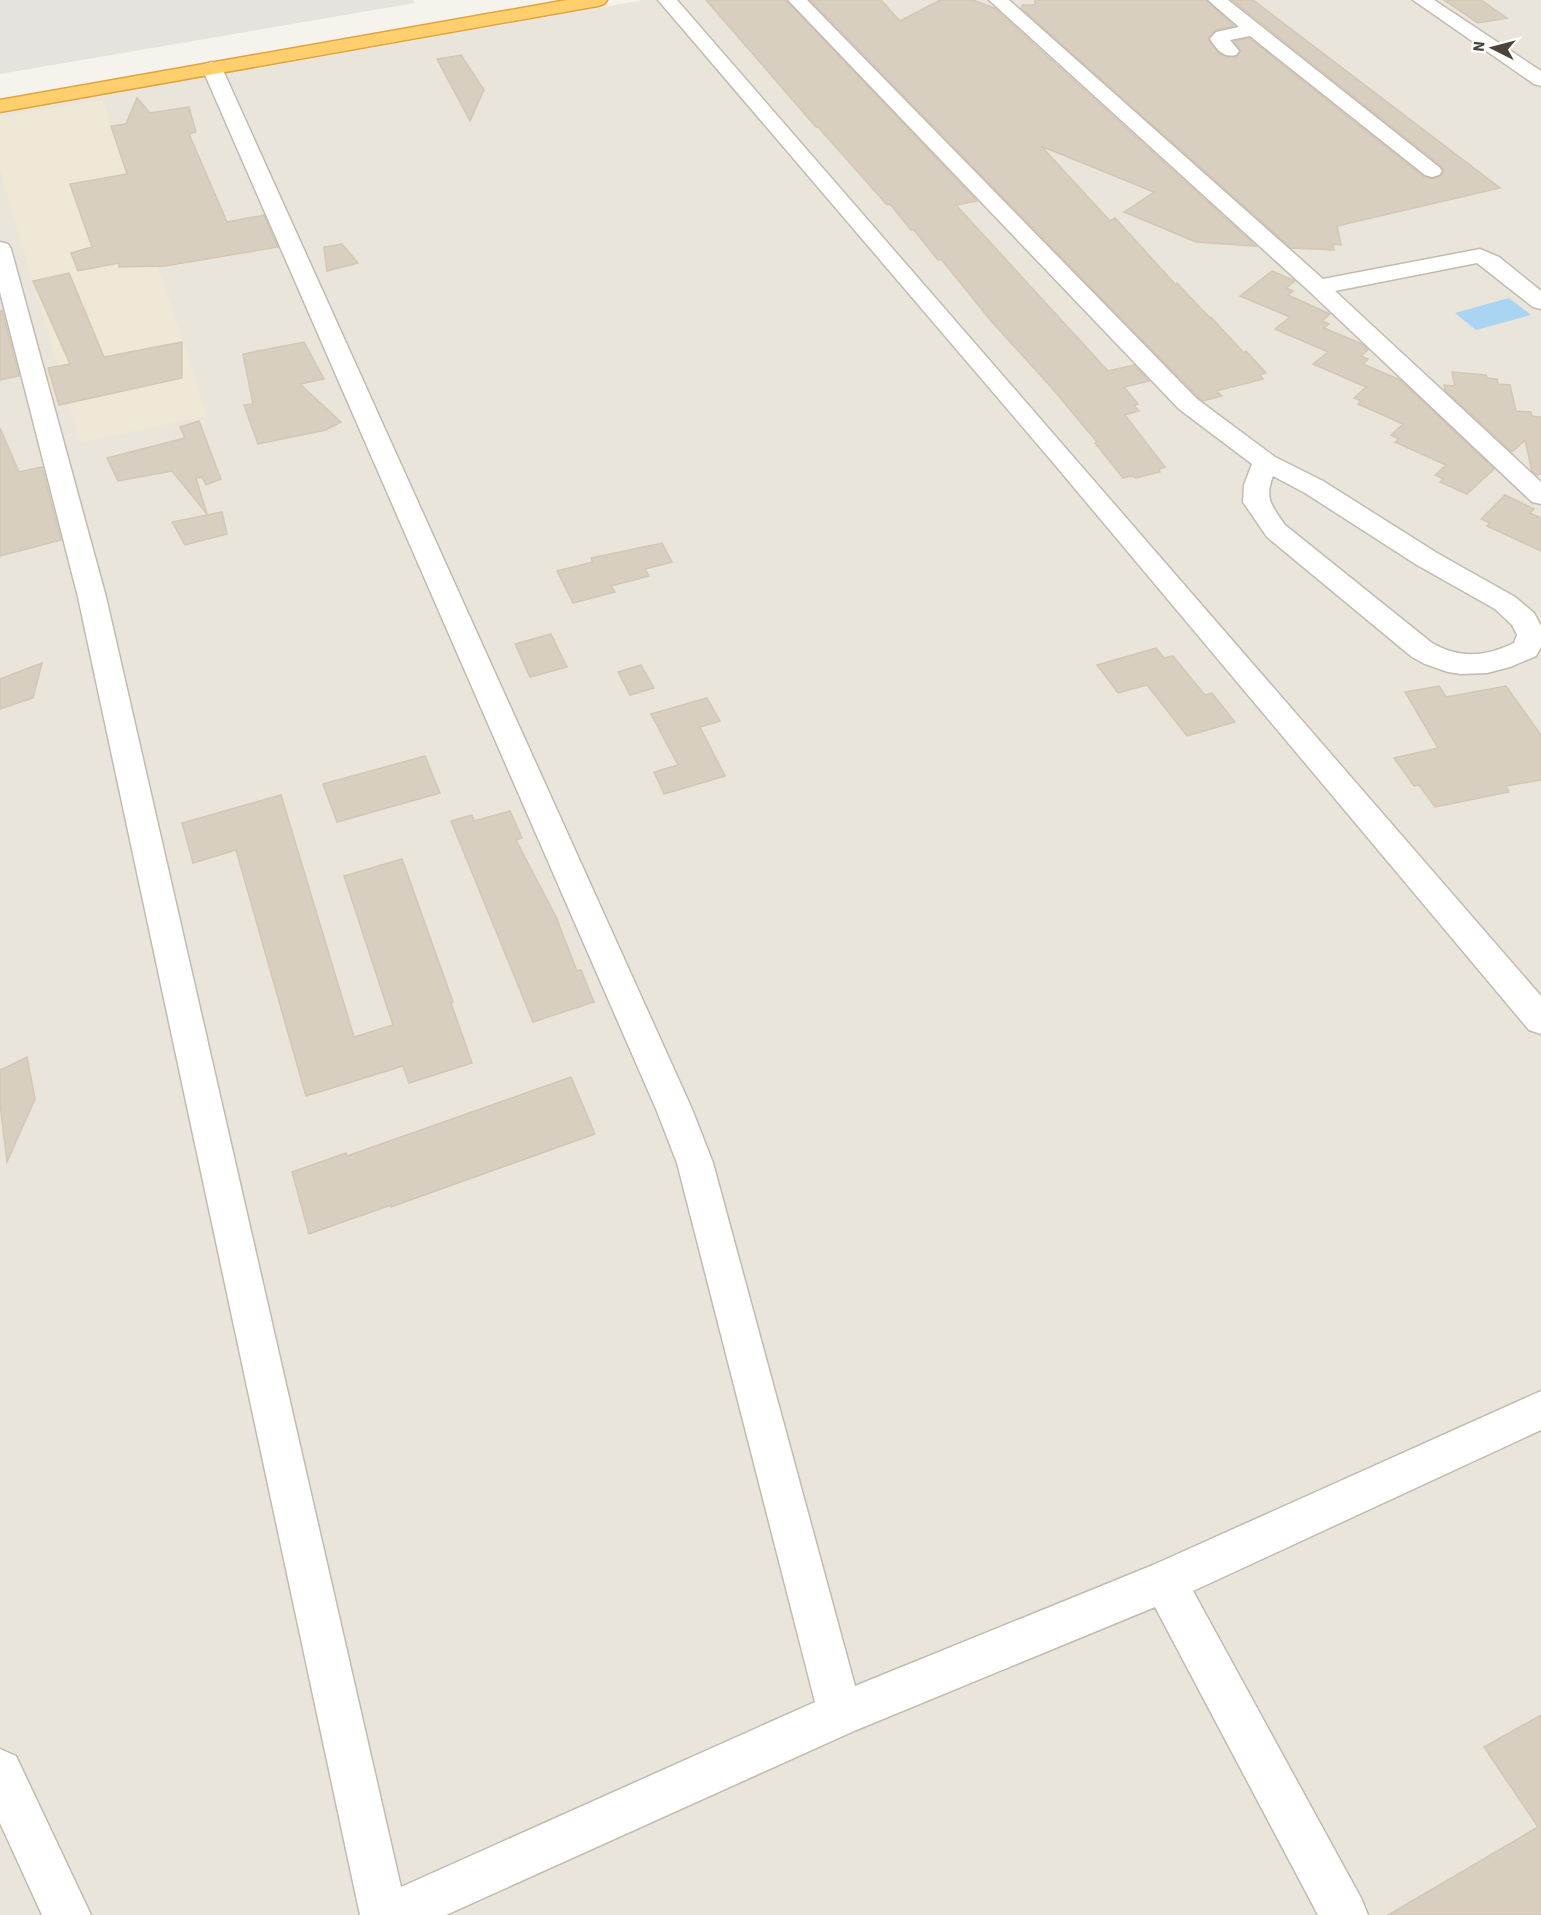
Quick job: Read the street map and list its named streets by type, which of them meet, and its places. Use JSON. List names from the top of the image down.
{
  "north": "left"
}
